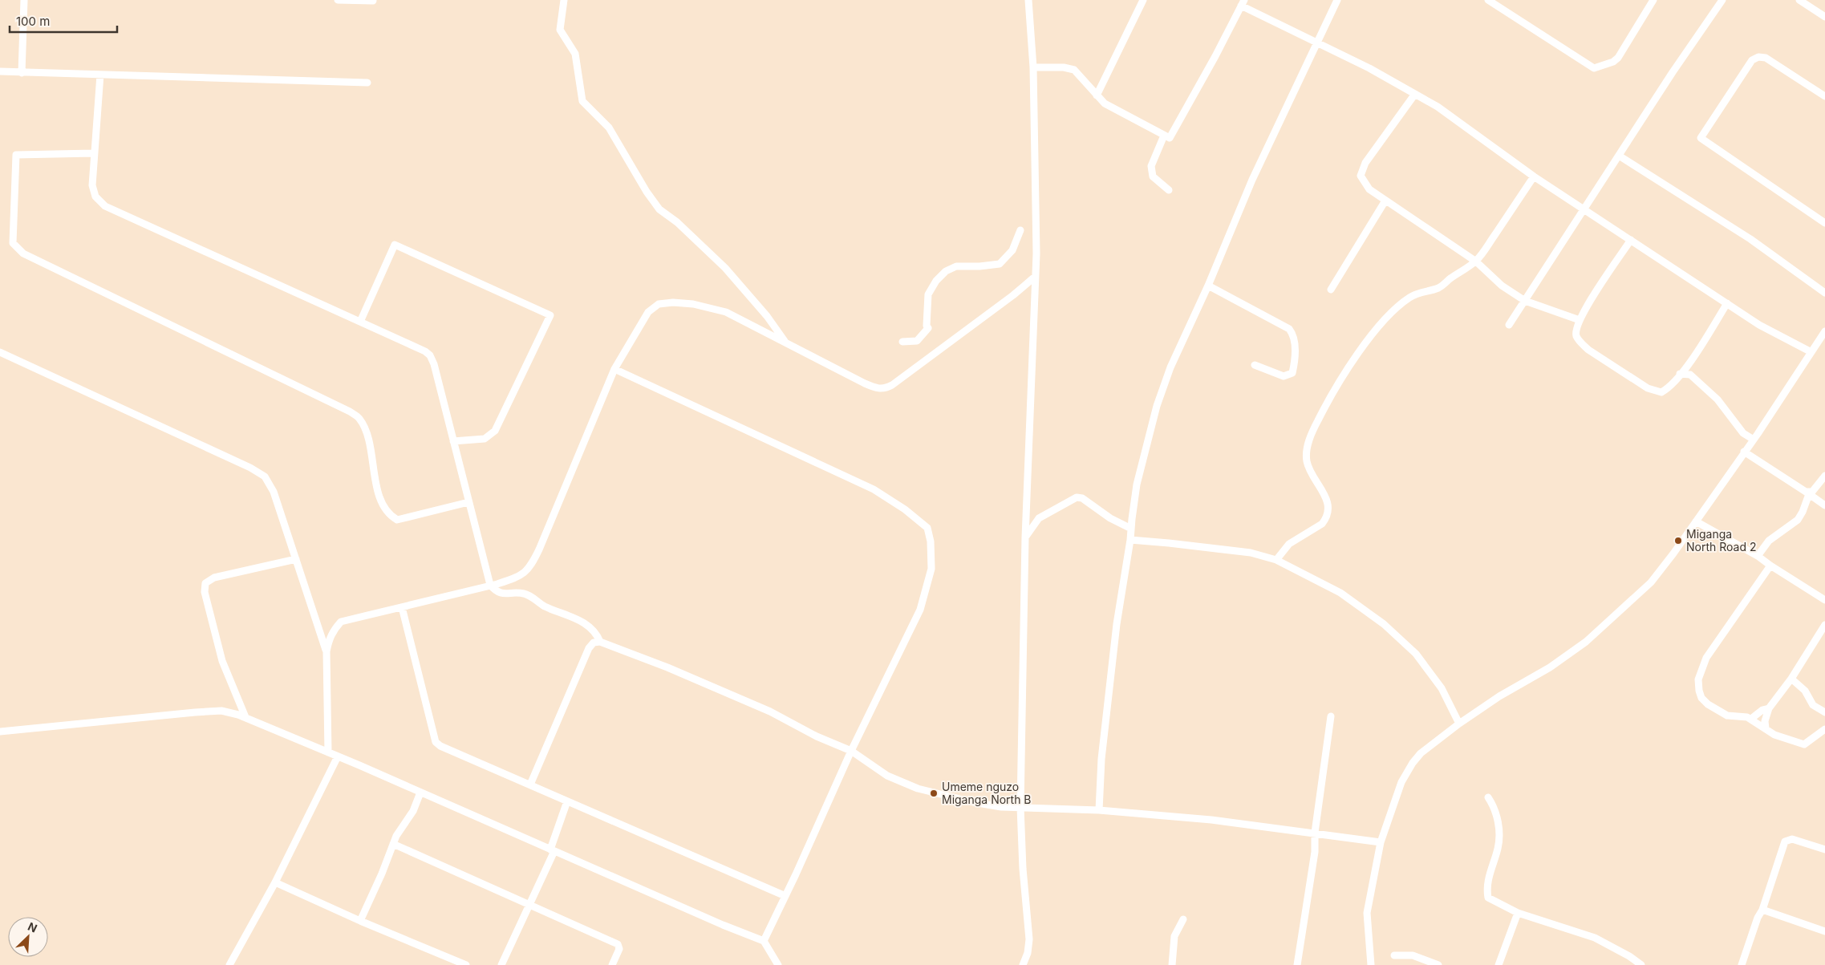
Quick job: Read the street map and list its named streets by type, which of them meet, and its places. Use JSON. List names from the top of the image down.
{
  "places": ["Miganga North Road 2", "Umeme nguzo Miganga North B"],
  "scale_bar": "100 m",
  "north": "top right"
}
